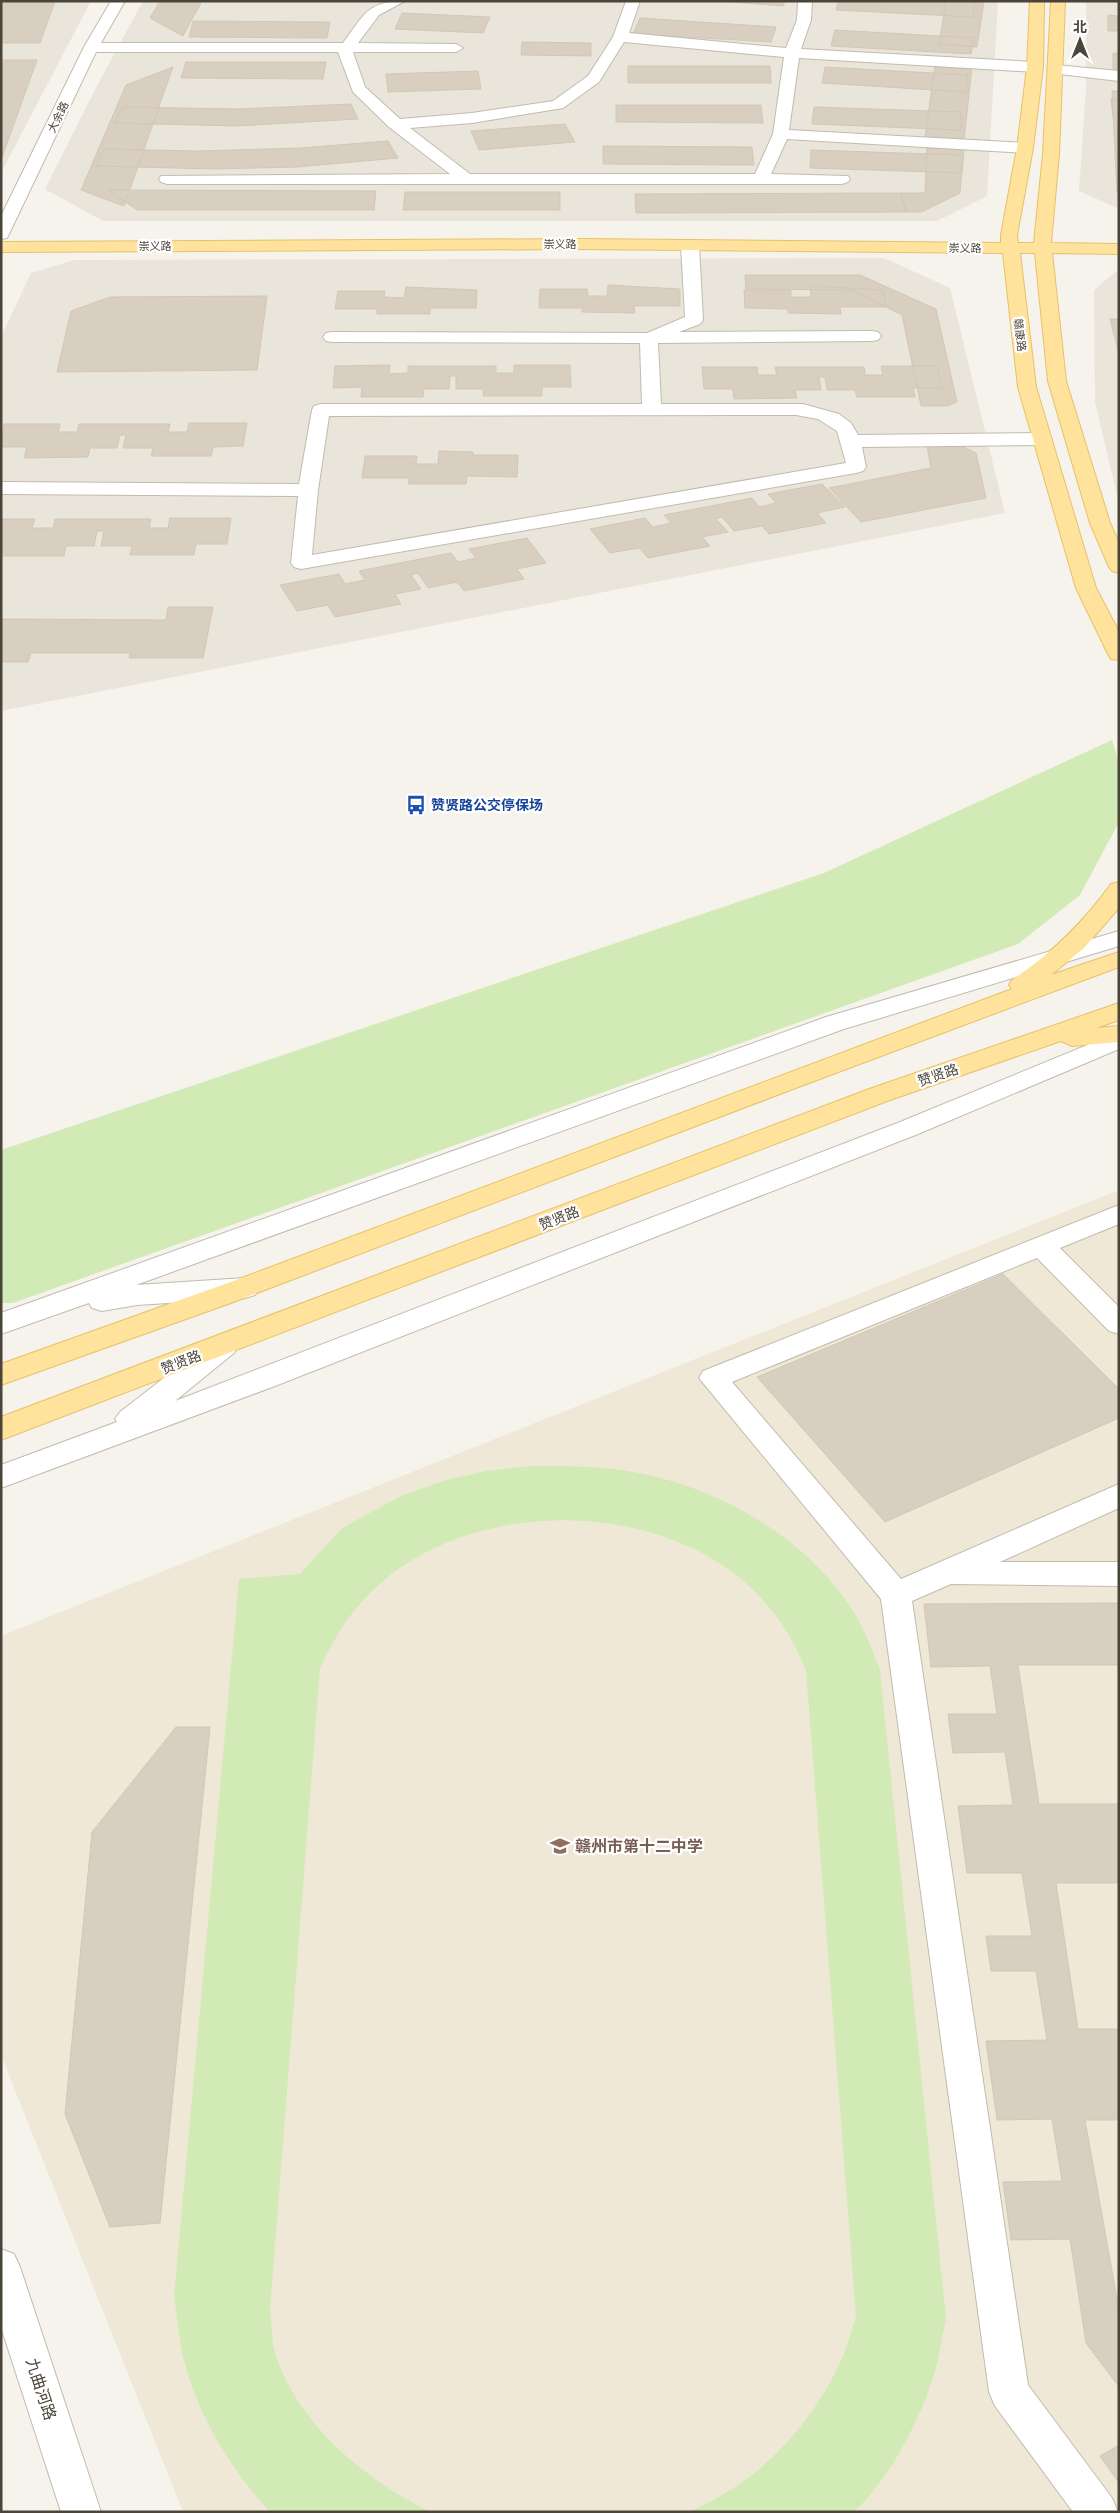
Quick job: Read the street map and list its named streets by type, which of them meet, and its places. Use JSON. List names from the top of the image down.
{
  "streets": {
    "main road": ["崇义路", "赣康路", "赞贤路"],
    "street": ["大余路", "九曲河路"]
  },
  "crossings": [
    ["大余路", "崇义路"],
    ["崇义路", "赣康路"]
  ],
  "places": {
    "bus stop": ["赞贤路公交停保场"],
    "school or university": ["赣州市第十二中学"]
  },
  "north": "top"
}
